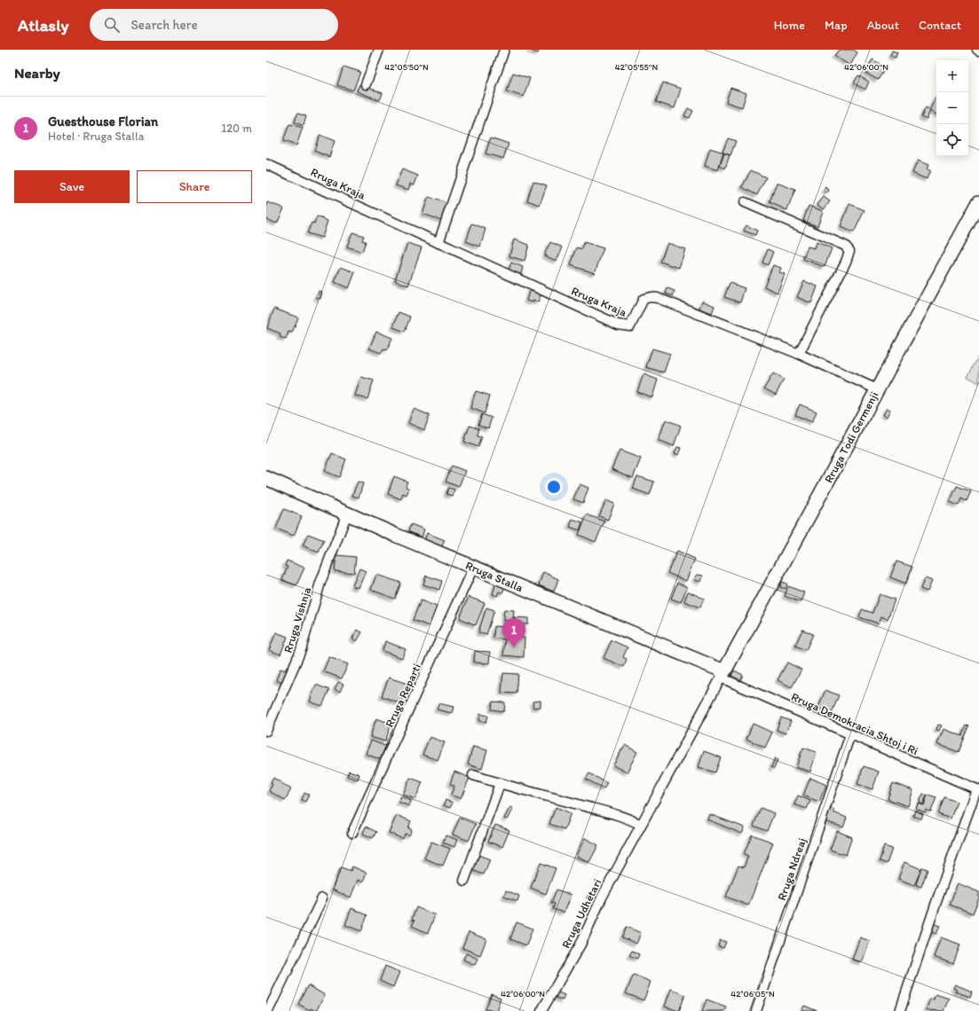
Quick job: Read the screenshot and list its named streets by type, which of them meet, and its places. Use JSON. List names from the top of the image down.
{
  "streets": {
    "street": [
      "Rruga Kraja",
      "Rruga Todi Germenji",
      "Rruga Stalla",
      "Rruga Vishnja",
      "Rruga Reparti",
      "Rruga Demokracia Shtoj i Ri",
      "Rruga Ndreaj",
      "Rruga Udhëtari"
    ]
  },
  "crossings": [
    ["Rruga Kraja", "Rruga Todi Germenji"],
    ["Rruga Todi Germenji", "Rruga Stalla"],
    ["Rruga Todi Germenji", "Rruga Demokracia Shtoj i Ri"],
    ["Rruga Todi Germenji", "Rruga Udhëtari"],
    ["Rruga Stalla", "Rruga Vishnja"],
    ["Rruga Stalla", "Rruga Reparti"],
    ["Rruga Stalla", "Rruga Demokracia Shtoj i Ri"],
    ["Rruga Stalla", "Rruga Udhëtari"],
    ["Rruga Demokracia Shtoj i Ri", "Rruga Ndreaj"],
    ["Rruga Demokracia Shtoj i Ri", "Rruga Udhëtari"]
  ],
  "page": {
    "header": "Atlasly",
    "search": "Search here",
    "nav": [
      "Home",
      "Map",
      "About",
      "Contact"
    ],
    "heading": "Nearby",
    "map_buttons": ["+", "−"],
    "list": [
      {
        "mark": "1",
        "name": "Guesthouse Florian",
        "note": "Hotel · Rruga Stalla",
        "value": "120 m"
      }
    ],
    "buttons": ["Save", "Share"],
    "pins": "1"
  },
  "coordinates": [
    "42°05'50\"N",
    "42°05'55\"N",
    "42°06'00\"N",
    "42°06'05\"N"
  ]
}
